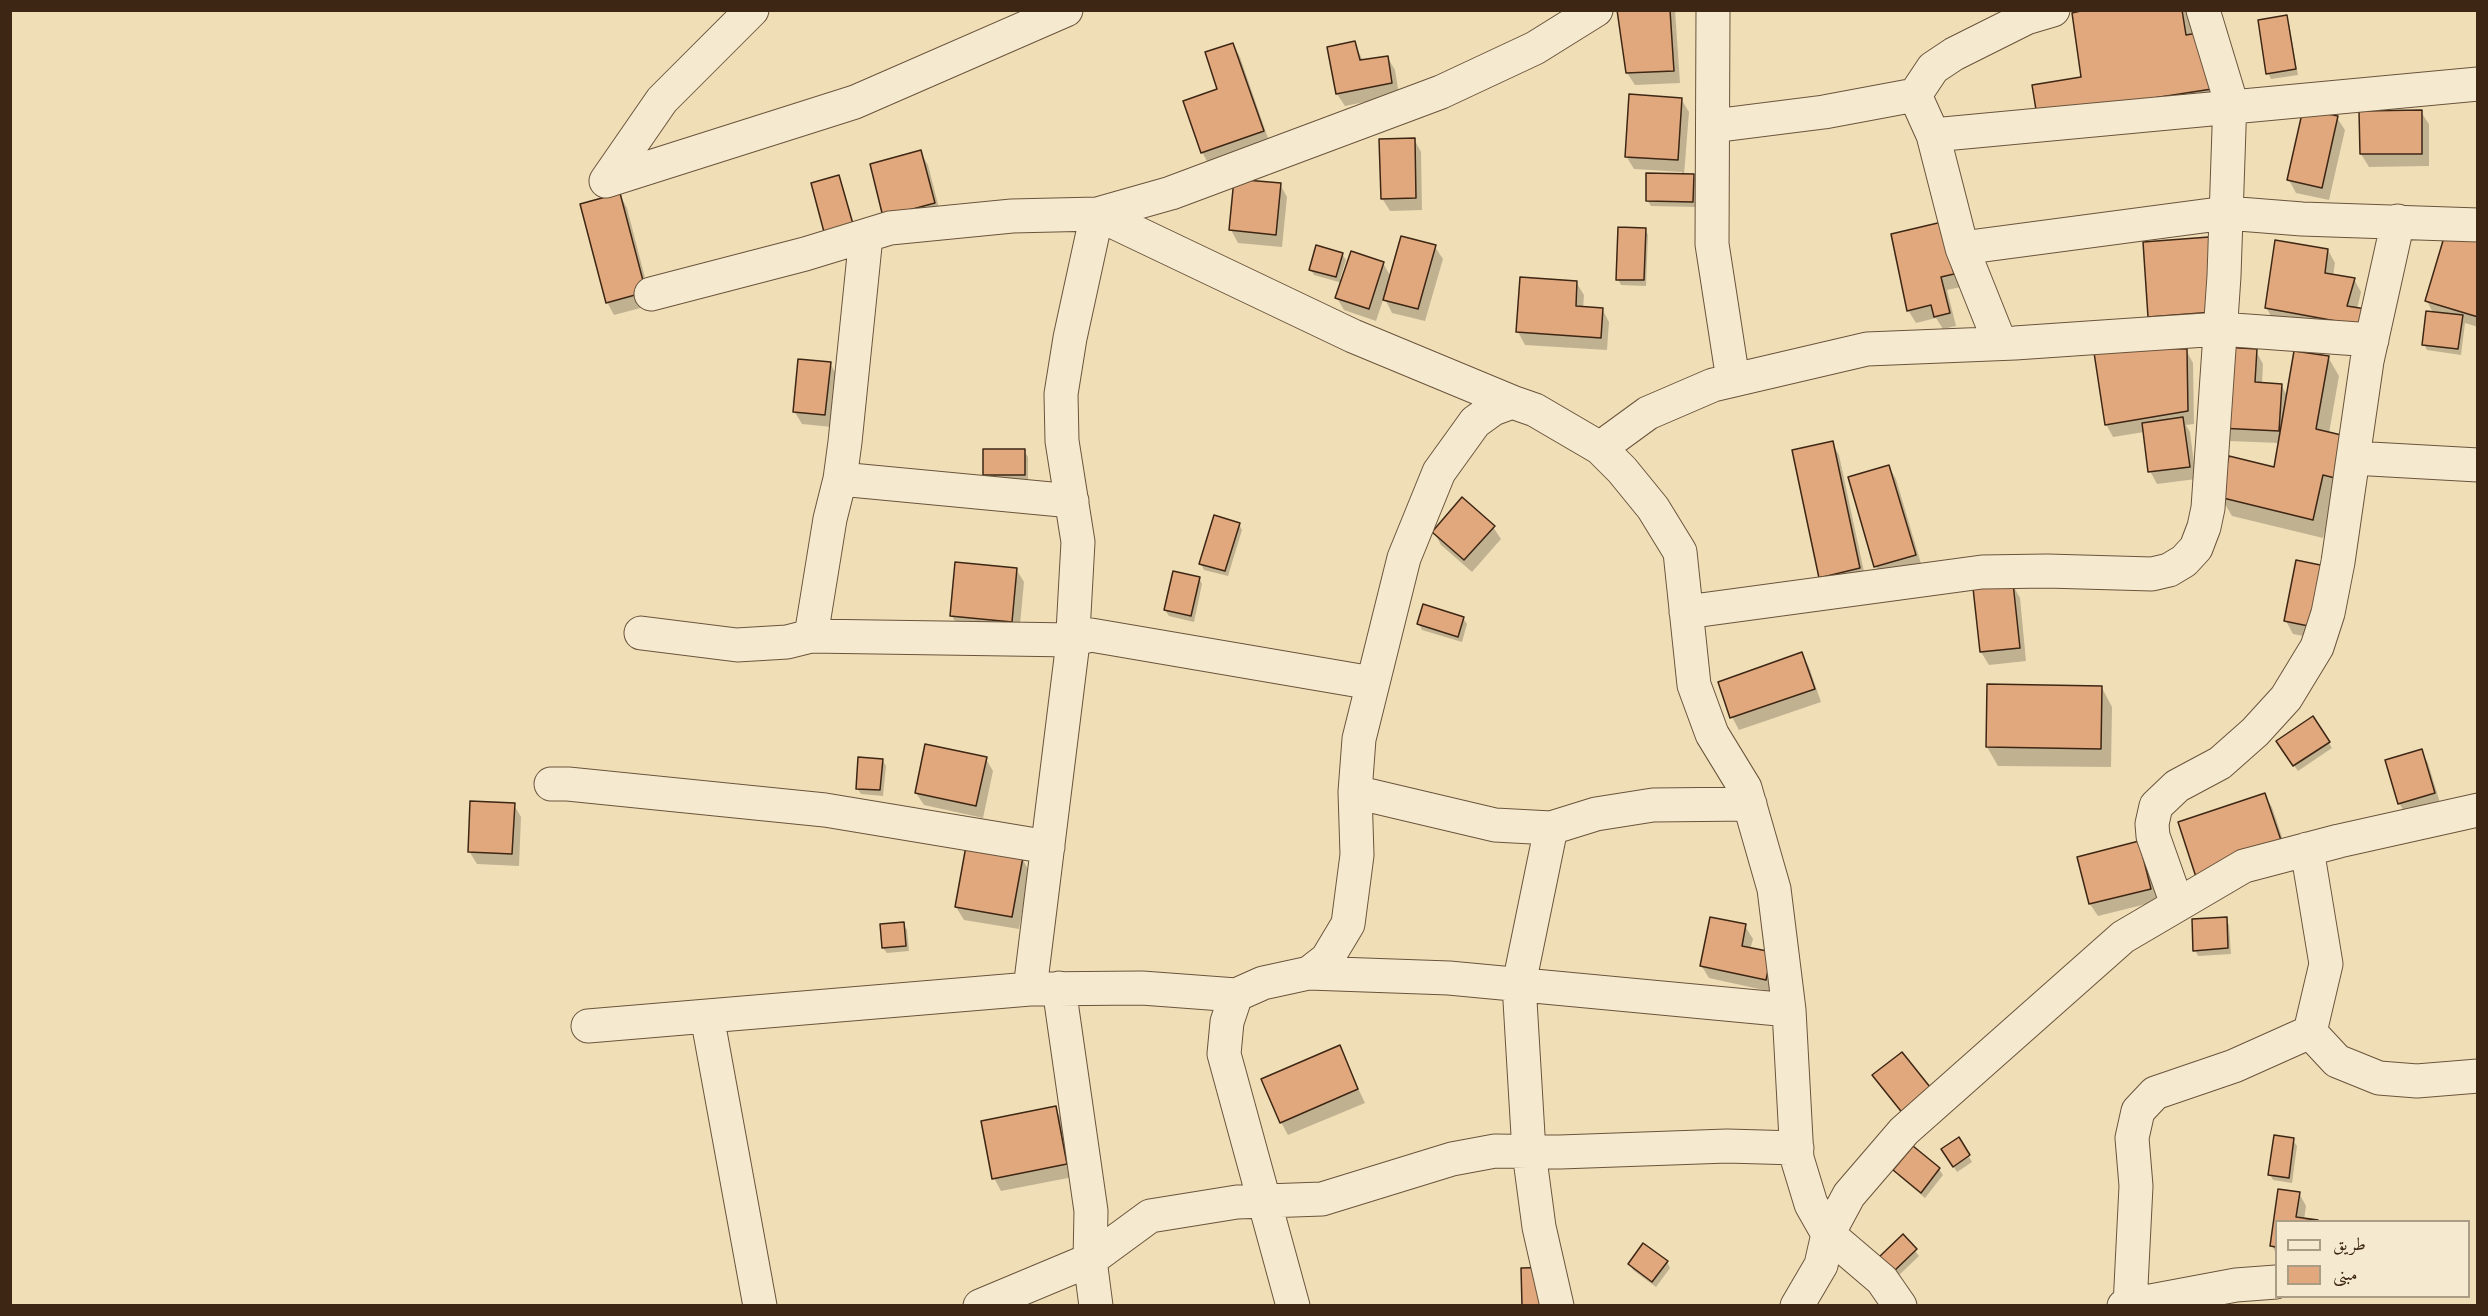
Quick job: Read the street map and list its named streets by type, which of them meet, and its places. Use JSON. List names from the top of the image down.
{
  "legend": ["طريق", "مبنى"]
}
